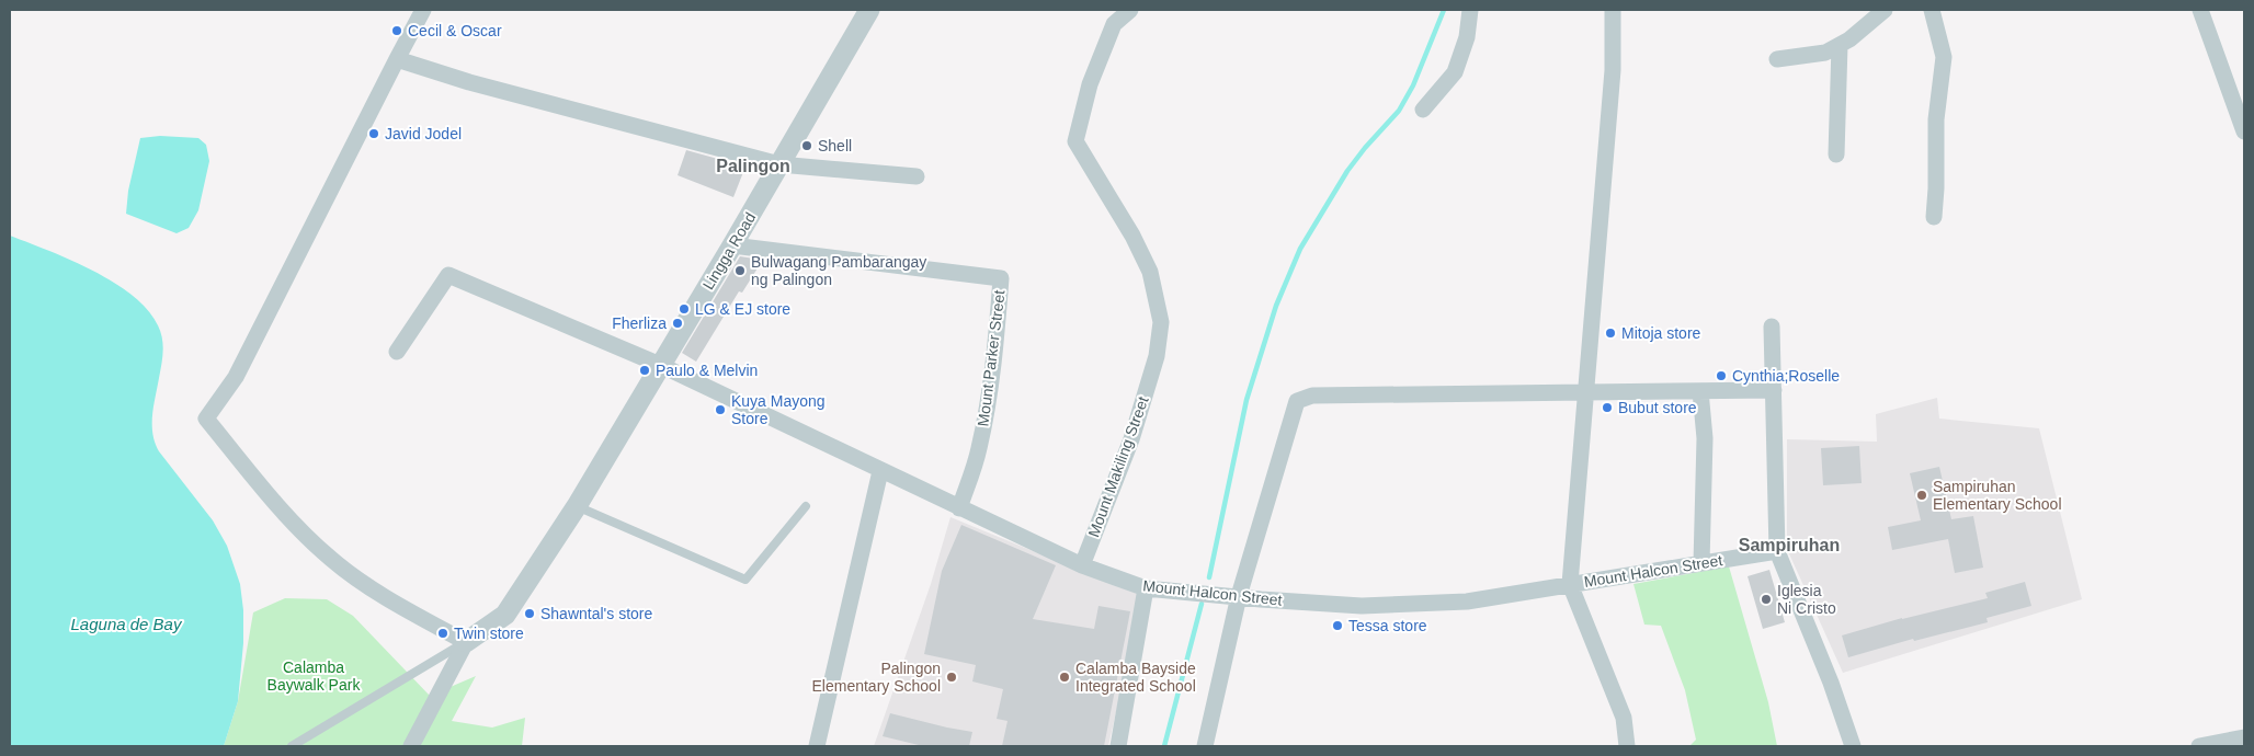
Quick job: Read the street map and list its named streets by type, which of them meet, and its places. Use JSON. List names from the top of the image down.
{
  "streets": {
    "street": [
      "Lingga Road",
      "Mount Parker Street",
      "Mount Makiling Street",
      "Mount Halcon Street"
    ]
  },
  "crossings": [
    ["Lingga Road", "Mount Parker Street"],
    ["Lingga Road", "Mount Halcon Street"],
    ["Mount Parker Street", "Mount Halcon Street"],
    ["Mount Makiling Street", "Mount Halcon Street"]
  ],
  "districts": ["Palingon", "Sampiruhan"],
  "water": ["Laguna de Bay"],
  "parks": ["Calamba Baywalk Park"],
  "places": [
    "Cecil & Oscar",
    "Javid Jodel",
    "Shell",
    "Bulwagang Pambarangay ng Palingon",
    "LG & EJ store",
    "Fherliza",
    "Mitoja store",
    "Paulo & Melvin",
    "Cynthia;Roselle",
    "Bubut store",
    "Kuya Mayong Store",
    "Sampiruhan Elementary School",
    "Iglesia Ni Cristo",
    "Shawntal's store",
    "Tessa store",
    "Twin store",
    "Palingon Elementary School",
    "Calamba Bayside Integrated School"
  ]
}
